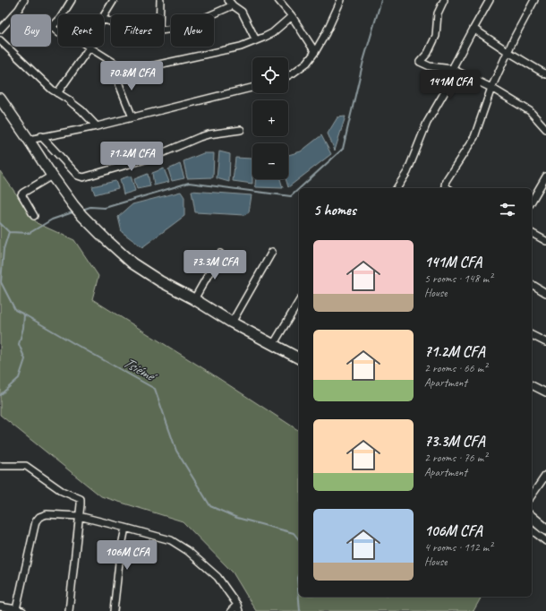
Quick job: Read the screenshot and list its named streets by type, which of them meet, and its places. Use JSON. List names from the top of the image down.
{
  "water": ["Tsiémé"],
  "page": {
    "chip": [
      "Buy",
      "Rent",
      "Filters",
      "New"
    ],
    "map_buttons": ["+", "−"],
    "price": [
      "70.8M CFA",
      "141M CFA",
      "71.2M CFA",
      "73.3M CFA",
      "106M CFA"
    ],
    "heading": "5 homes",
    "list": [
      {
        "name": "141M CFA",
        "note": "5 rooms · 148 m² · House"
      },
      {
        "name": "71.2M CFA",
        "note": "2 rooms · 66 m² · Apartment"
      },
      {
        "name": "73.3M CFA",
        "note": "2 rooms · 76 m² · Apartment"
      },
      {
        "name": "106M CFA",
        "note": "4 rooms · 112 m² · House"
      }
    ]
  }
}
